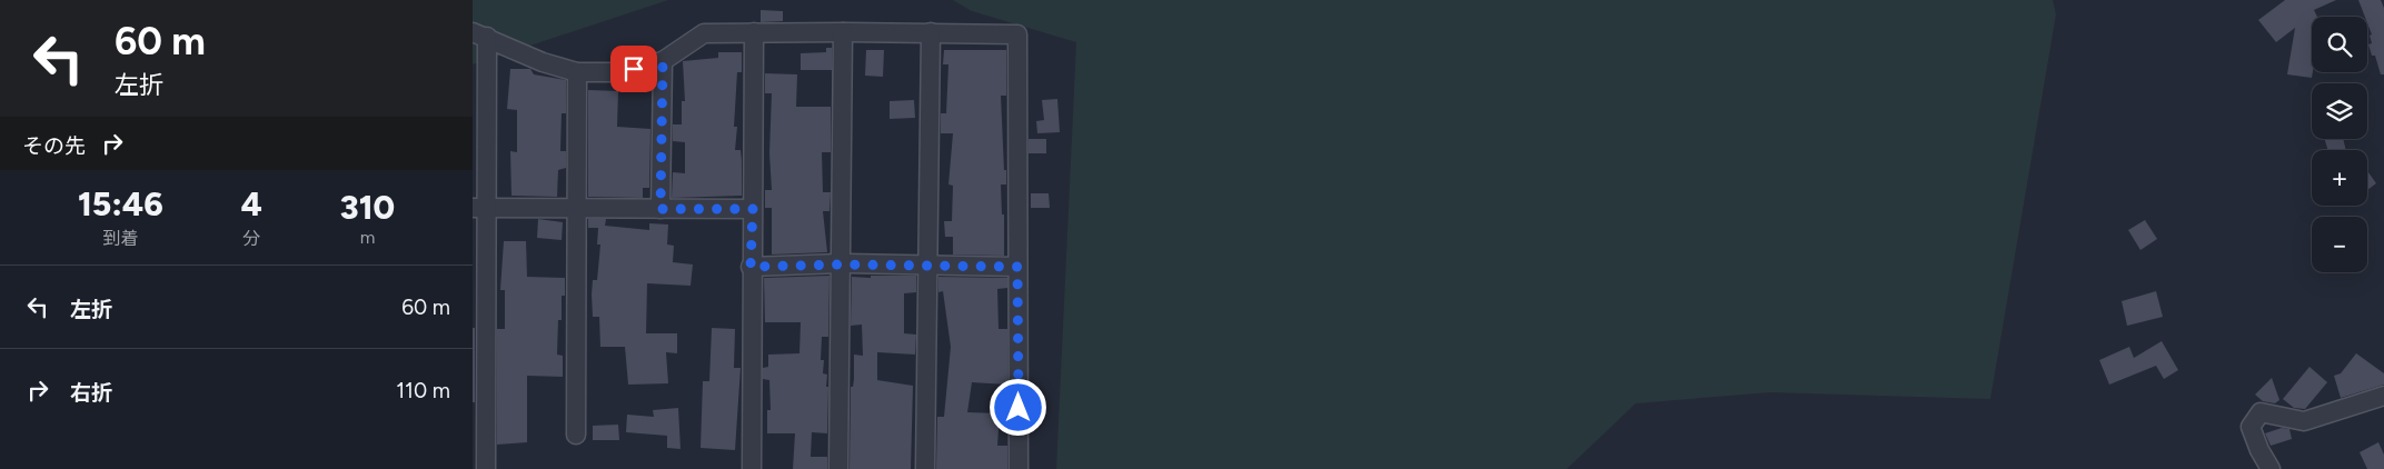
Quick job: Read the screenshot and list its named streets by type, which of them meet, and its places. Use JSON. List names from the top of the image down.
{
  "page": {
    "turn": ["60 m", "左折"],
    "map_buttons": ["+", "−"],
    "then": "その先",
    "eta": [
      "15:46",
      "到着",
      "4",
      "分",
      "310",
      "m"
    ],
    "list": [
      {
        "name": "左折",
        "value": "60 m"
      },
      {
        "name": "右折",
        "value": "110 m"
      }
    ]
  }
}
